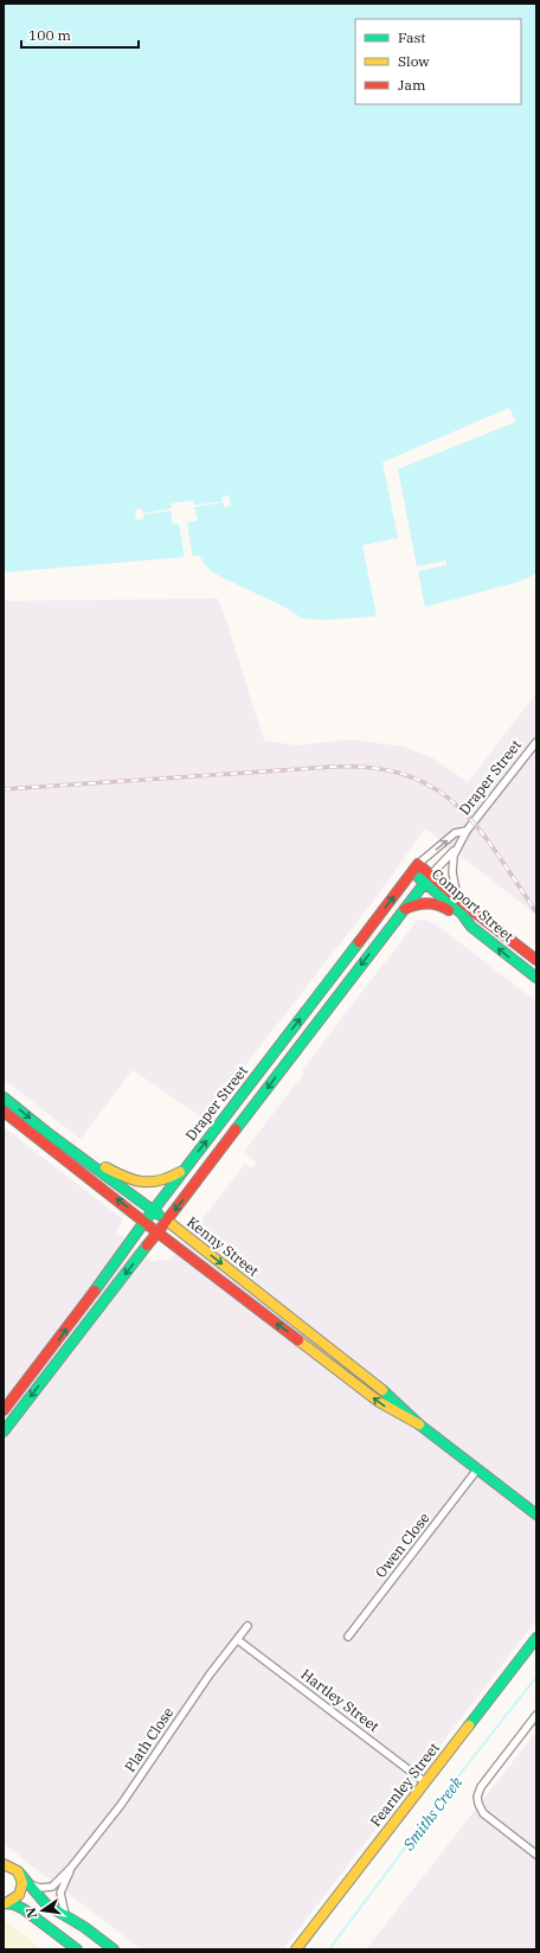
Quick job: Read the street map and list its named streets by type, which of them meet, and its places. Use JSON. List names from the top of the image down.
{
  "streets": {
    "main road": [
      "Draper Street",
      "Comport Street",
      "Kenny Street",
      "Fearnley Street"
    ],
    "street": ["Owen Close", "Hartley Street", "Plath Close"]
  },
  "crossings": [
    ["Draper Street", "Comport Street"],
    ["Draper Street", "Kenny Street"],
    ["Kenny Street", "Owen Close"],
    ["Hartley Street", "Plath Close"],
    ["Hartley Street", "Fearnley Street"]
  ],
  "water": ["Smiths Creek"],
  "legend": ["Fast", "Slow", "Jam"],
  "scale_bar": "100 m",
  "north": "left"
}
